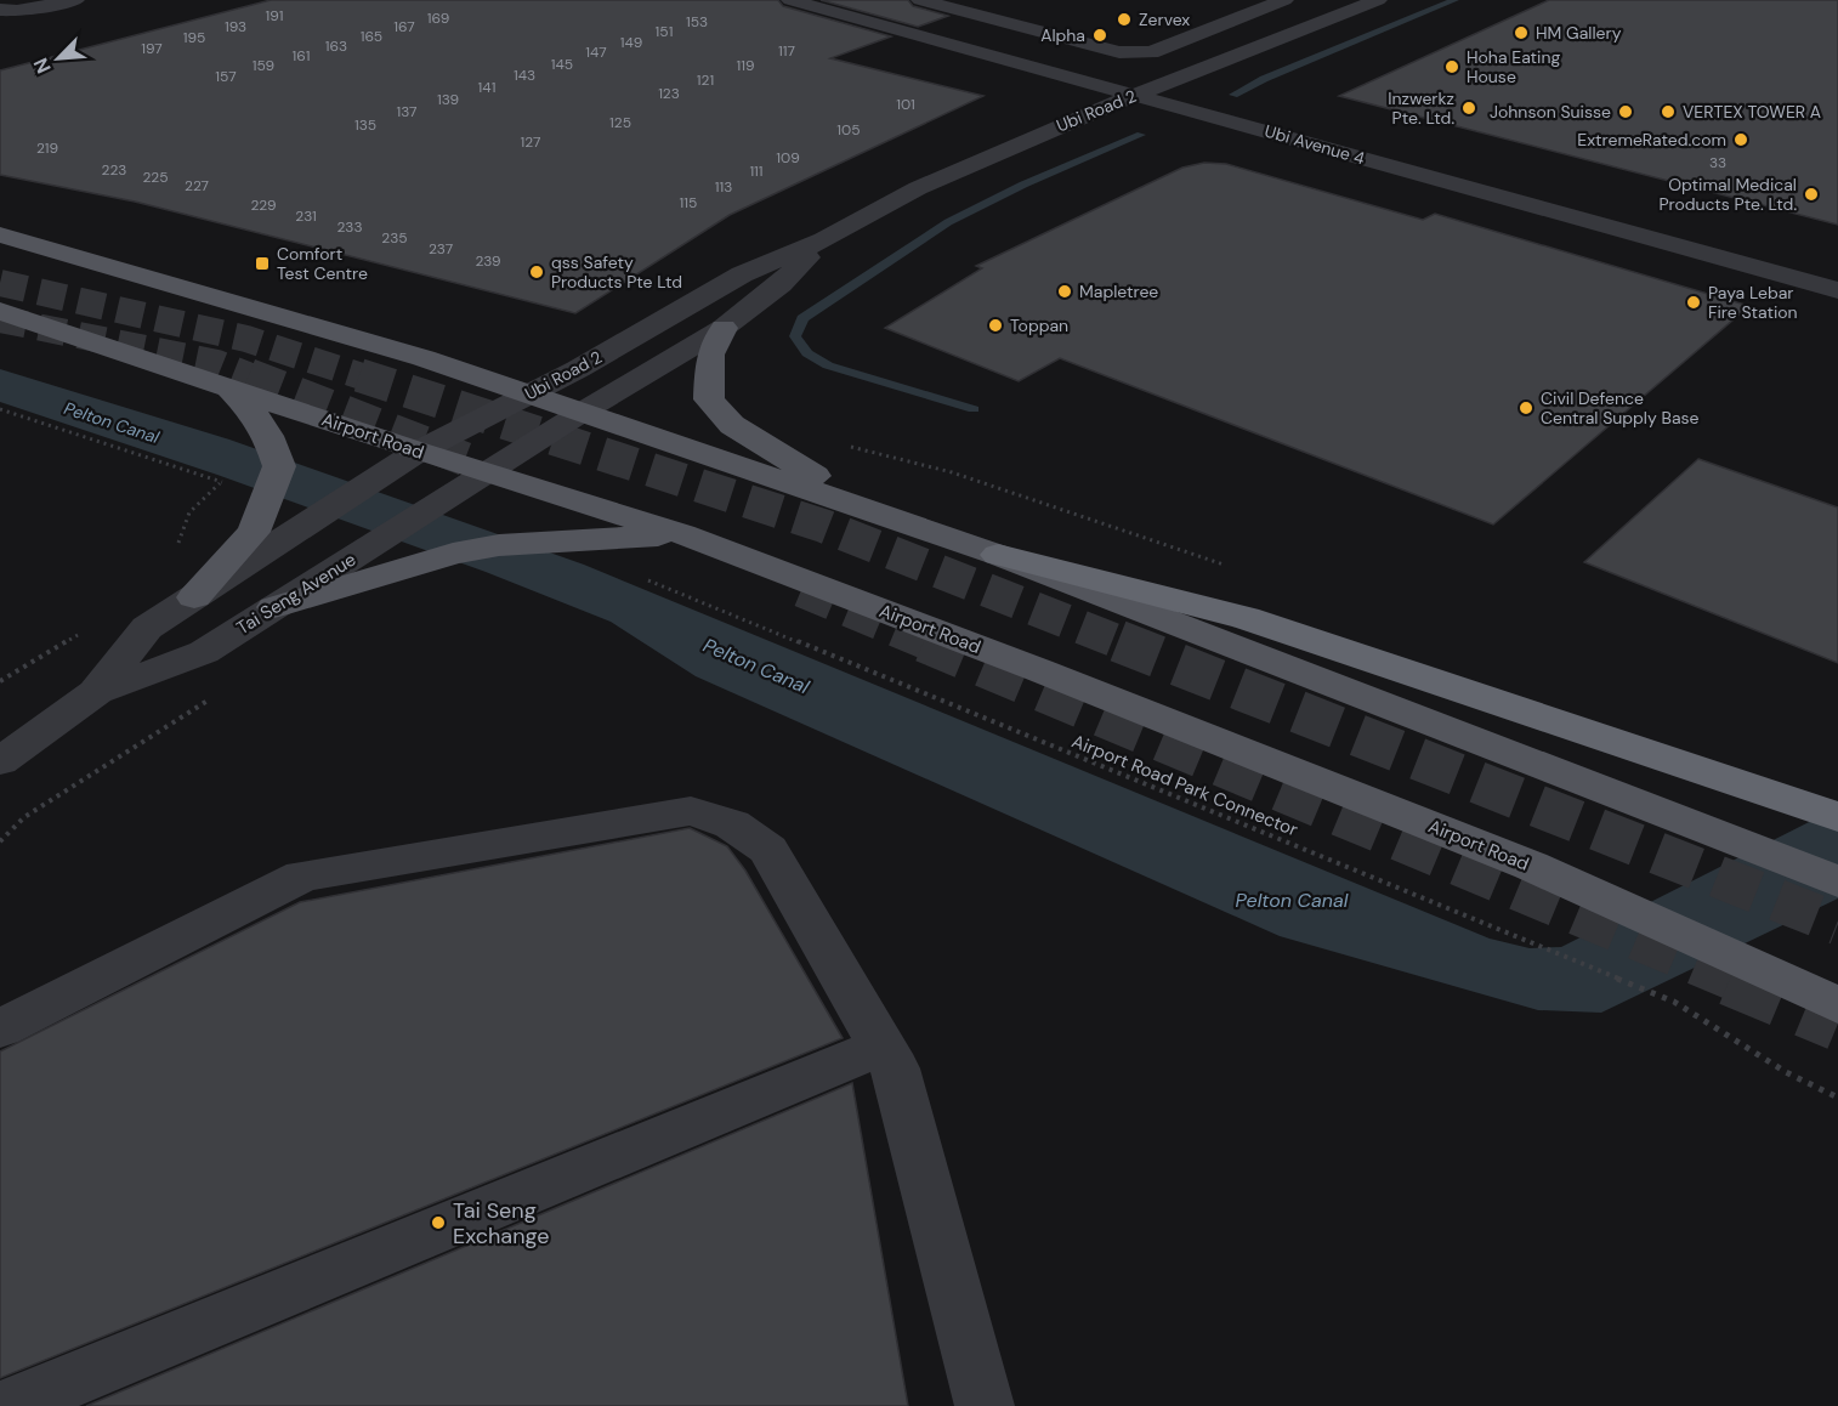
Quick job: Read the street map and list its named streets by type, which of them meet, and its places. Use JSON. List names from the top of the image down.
{
  "streets": {
    "main road": ["Airport Road"],
    "street": ["Ubi Road 2", "Ubi Avenue 4", "Tai Seng Avenue"],
    "path": ["Airport Road Park Connector"]
  },
  "crossings": [
    ["Ubi Road 2", "Ubi Avenue 4"],
    ["Ubi Road 2", "Airport Road"],
    ["Ubi Road 2", "Tai Seng Avenue"],
    ["Airport Road", "Tai Seng Avenue"]
  ],
  "water": ["Pelton Canal"],
  "places": {
    "other": [
      "Zervex",
      "HM Gallery",
      "Alpha",
      "Hoha Eating House",
      "Inzwerkz Pte. Ltd.",
      "Johnson Suisse",
      "VERTEX TOWER A",
      "ExtremeRated.com",
      "Optimal Medical Products Pte. Ltd.",
      "qss Safety Products Pte Ltd",
      "Mapletree",
      "Paya Lebar Fire Station",
      "Toppan",
      "Civil Defence Central Supply Base",
      "Tai Seng Exchange"
    ],
    "transit": ["Comfort Test Centre"]
  },
  "house_numbers": [
    "191",
    "169",
    "153",
    "193",
    "167",
    "151",
    "165",
    "195",
    "149",
    "163",
    "197",
    "117",
    "147",
    "161",
    "145",
    "159",
    "119",
    "143",
    "157",
    "121",
    "141",
    "123",
    "139",
    "101",
    "137",
    "125",
    "135",
    "105",
    "127",
    "219",
    "109",
    "33",
    "223",
    "111",
    "225",
    "227",
    "113",
    "115",
    "229",
    "231",
    "233",
    "235",
    "237",
    "239"
  ],
  "north": "bottom left"
}
